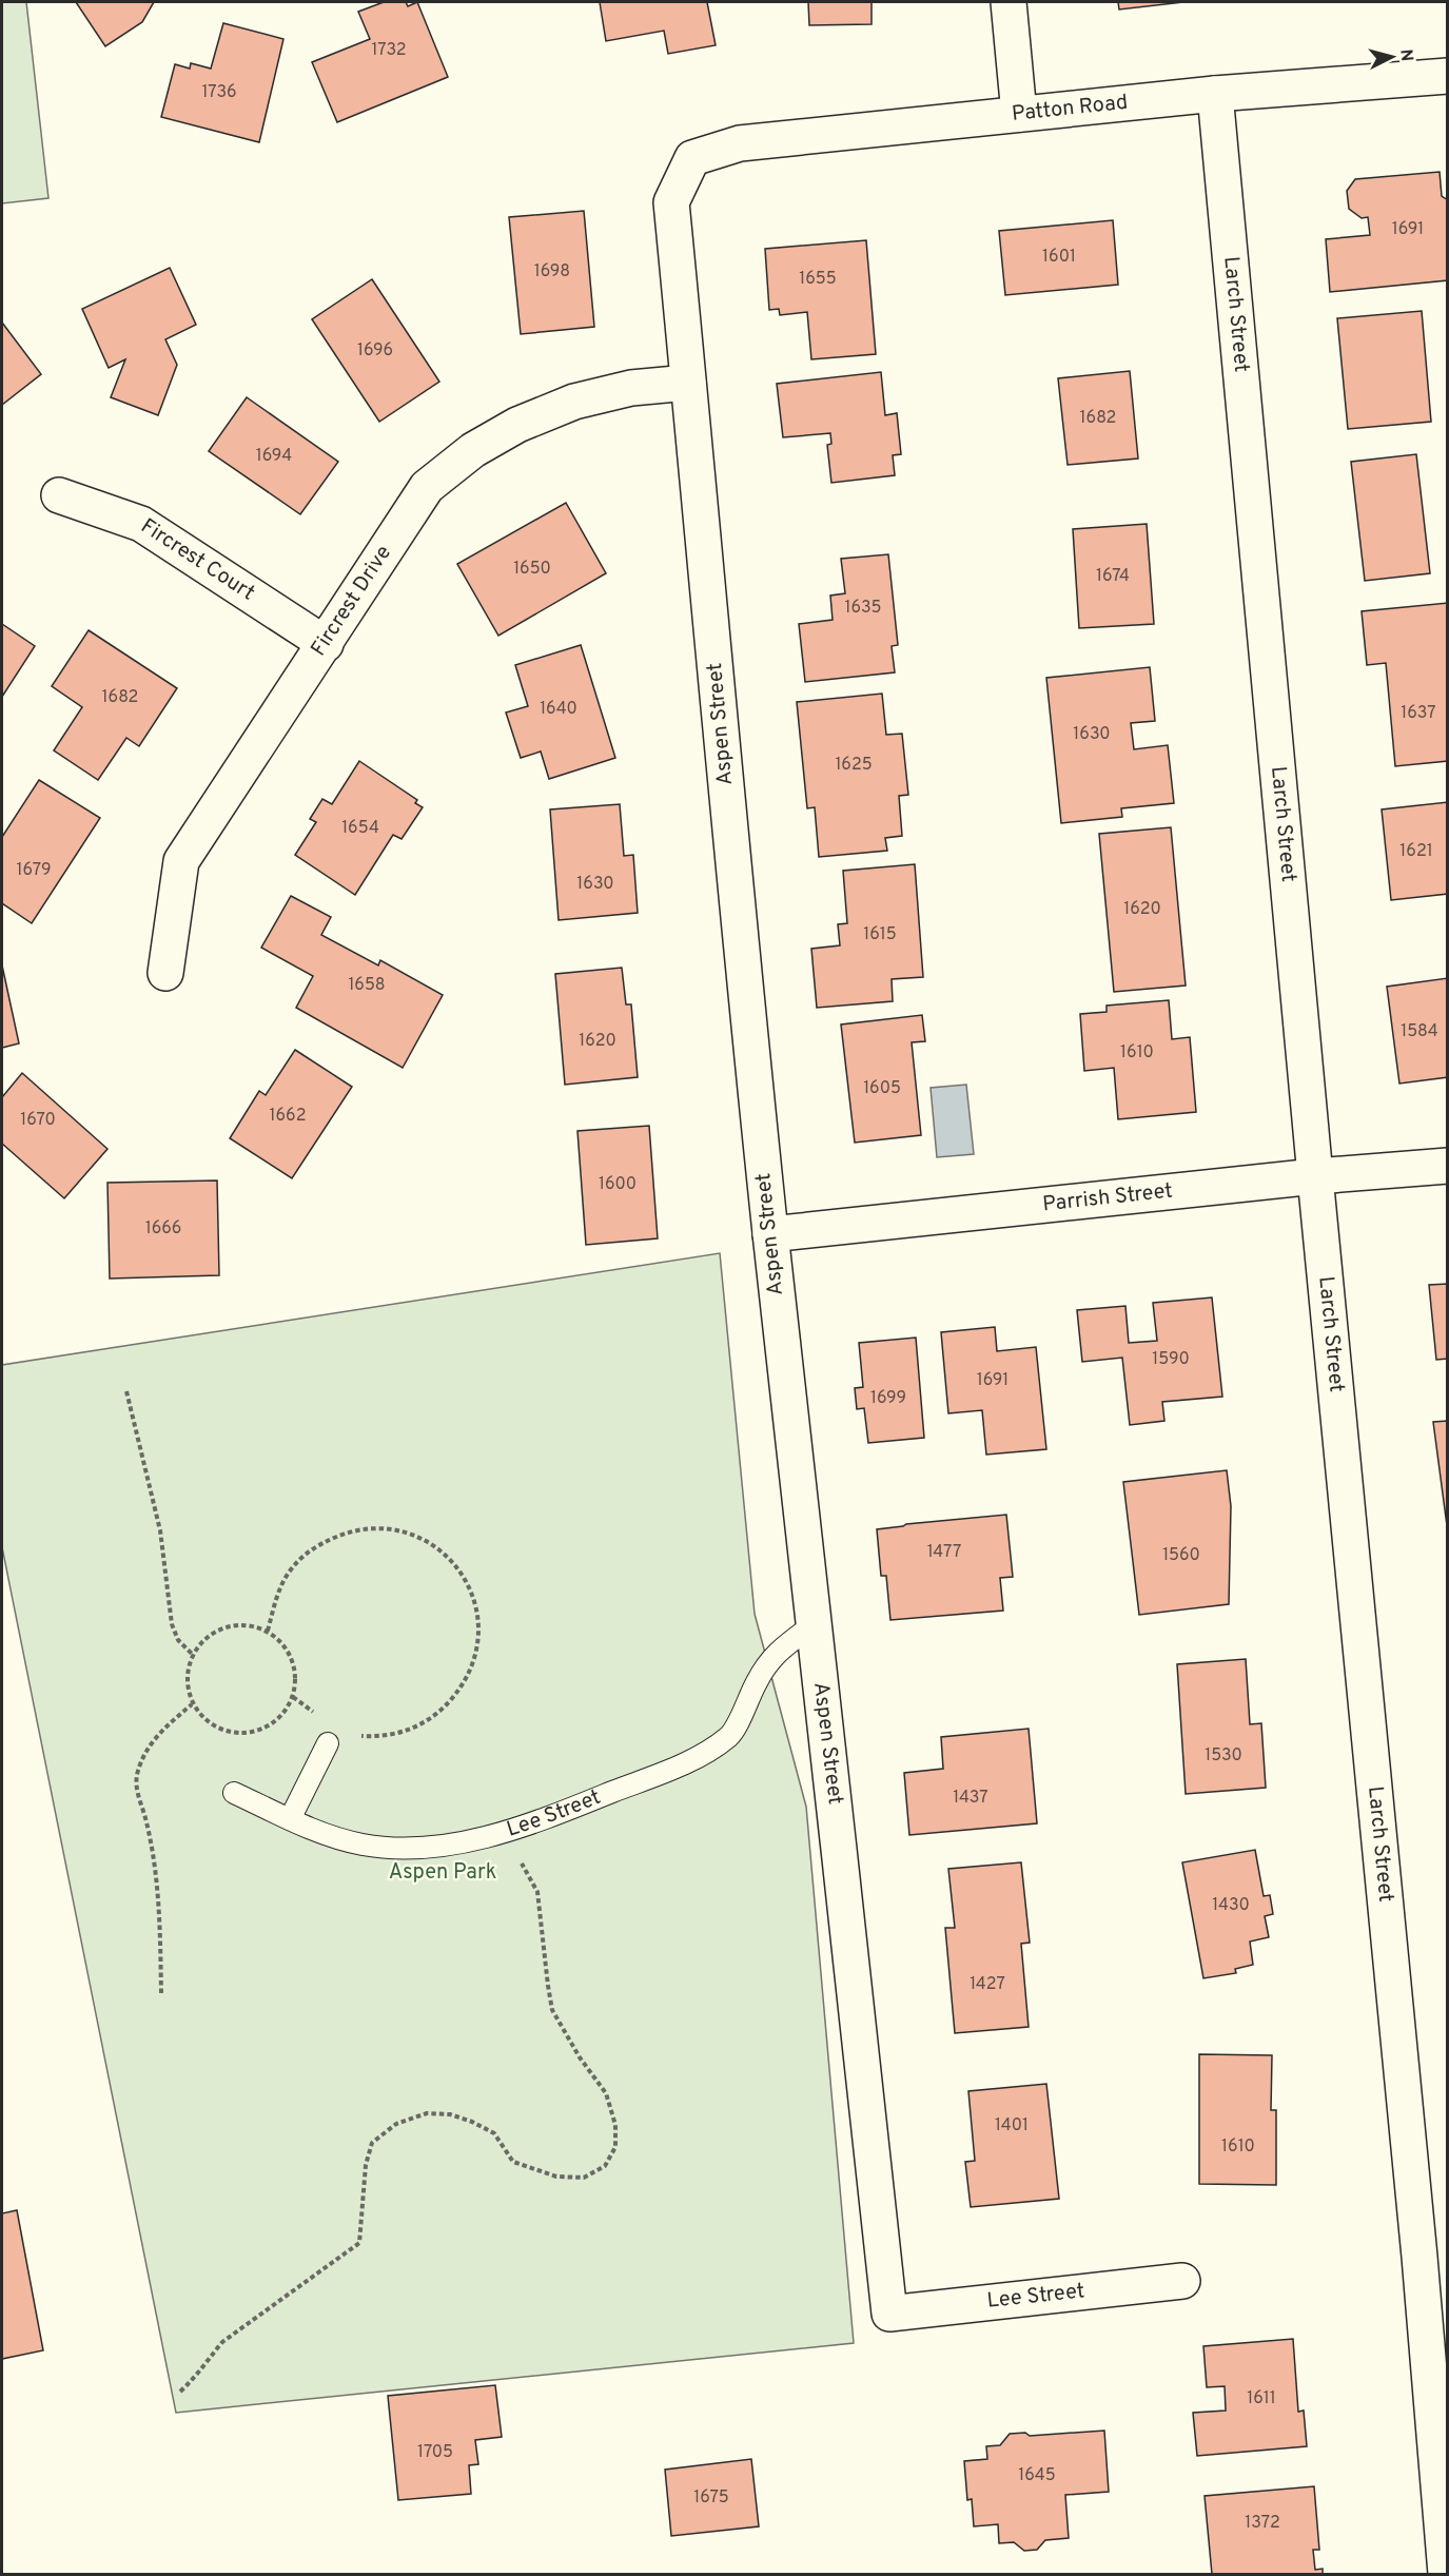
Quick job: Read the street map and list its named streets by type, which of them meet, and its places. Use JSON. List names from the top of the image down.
{
  "streets": {
    "street": [
      "Patton Road",
      "Larch Street",
      "Fircrest Court",
      "Fircrest Drive",
      "Aspen Street",
      "Parrish Street",
      "Lee Street"
    ]
  },
  "crossings": [
    ["Patton Road", "Larch Street"],
    ["Patton Road", "Aspen Street"],
    ["Larch Street", "Parrish Street"],
    ["Fircrest Court", "Fircrest Drive"],
    ["Fircrest Drive", "Aspen Street"],
    ["Aspen Street", "Parrish Street"],
    ["Aspen Street", "Lee Street"]
  ],
  "parks": ["Aspen Park"],
  "house_numbers": [
    "1732",
    "1736",
    "1691",
    "1601",
    "1698",
    "1655",
    "1696",
    "1682",
    "1694",
    "1650",
    "1674",
    "1635",
    "1682",
    "1640",
    "1637",
    "1630",
    "1625",
    "1654",
    "1621",
    "1679",
    "1630",
    "1620",
    "1615",
    "1658",
    "1584",
    "1620",
    "1610",
    "1605",
    "1662",
    "1670",
    "1600",
    "1666",
    "1590",
    "1691",
    "1699",
    "1477",
    "1560",
    "1530",
    "1437",
    "1430",
    "1427",
    "1401",
    "1610",
    "1611",
    "1705",
    "1645",
    "1675",
    "1372"
  ],
  "north": "right"
}
